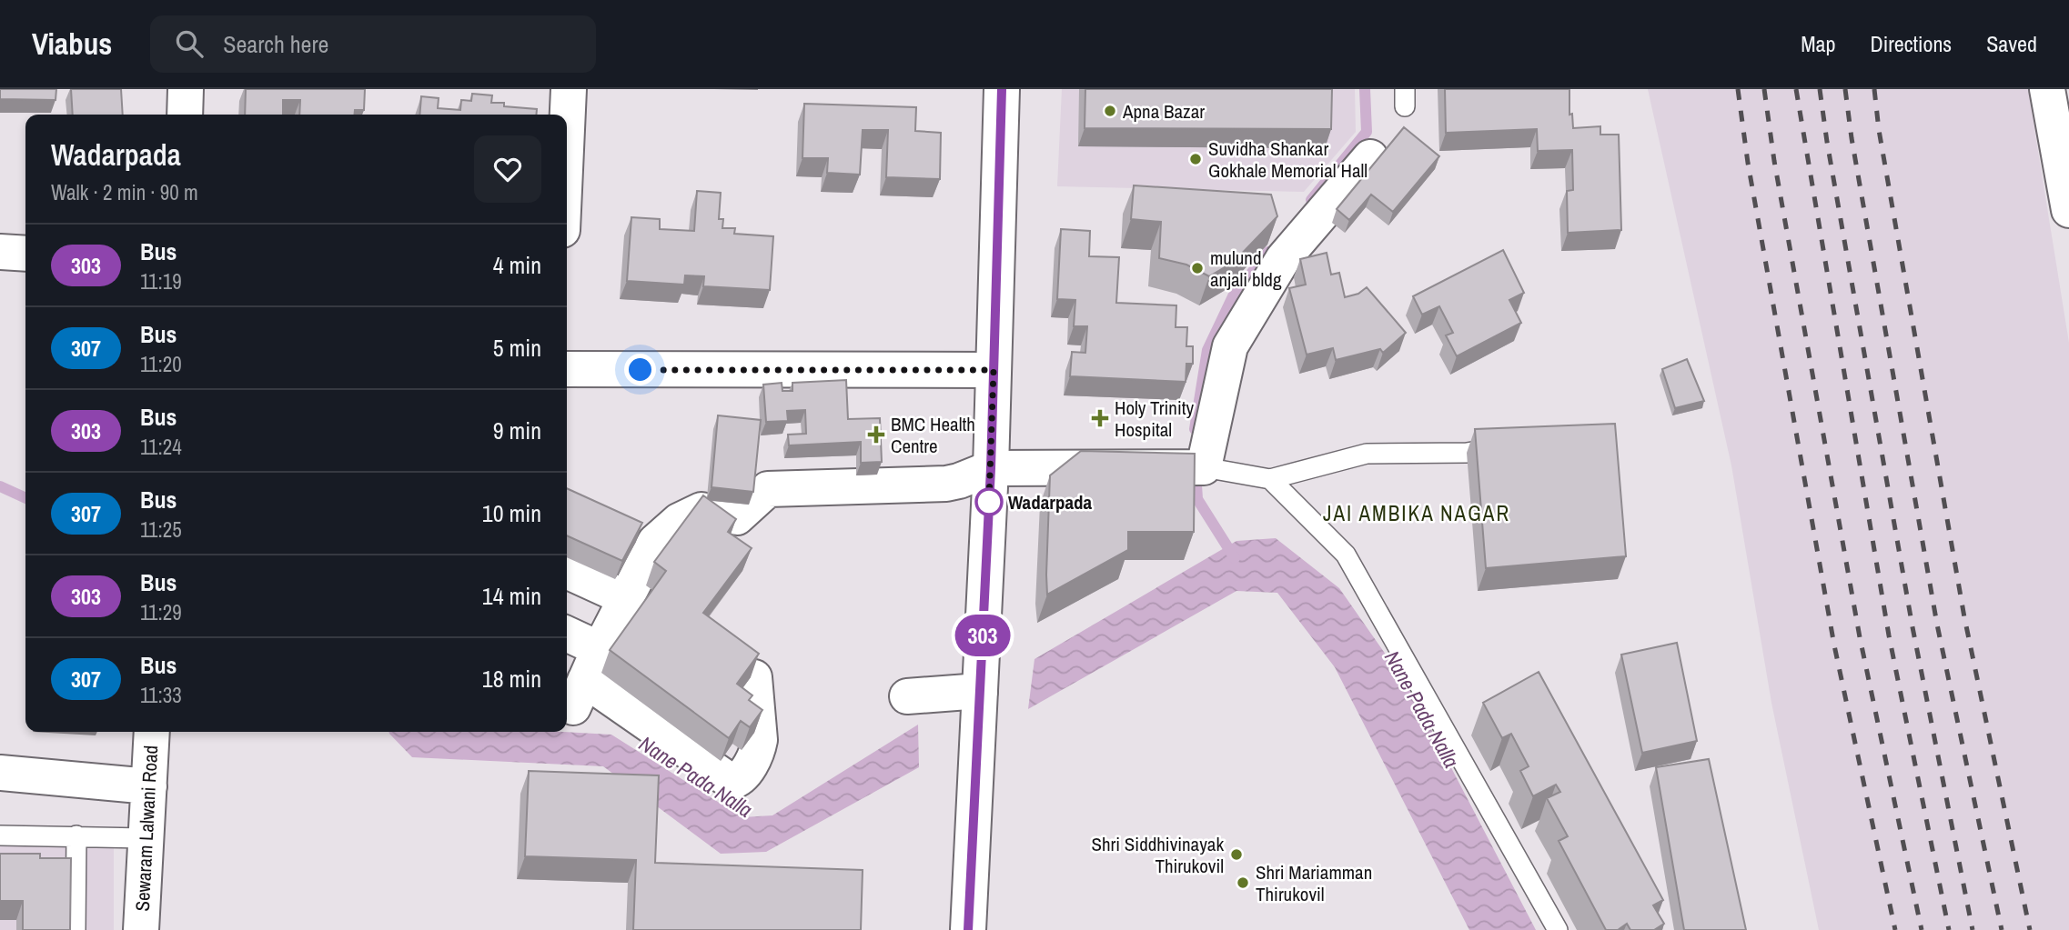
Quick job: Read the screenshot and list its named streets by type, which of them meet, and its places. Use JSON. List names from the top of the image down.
{
  "streets": {
    "street": ["Sewaram Lalwani Road"]
  },
  "districts": ["JAI AMBIKA NAGAR"],
  "water": ["Nane Pada Nalla"],
  "places": {
    "other": [
      "Apna Bazar",
      "Suvidha Shankar Gokhale Memorial Hall",
      "mulund anjali bldg",
      "Wadarpada",
      "Shri Siddhivinayak Thirukovil",
      "Shri Mariamman Thirukovil"
    ],
    "health": ["Holy Trinity Hospital", "BMC Health Centre"]
  },
  "lines": ["bus line 303"],
  "page": {
    "header": "Viabus",
    "search": "Search here",
    "nav": ["Map", "Directions", "Saved"],
    "on_map": "303",
    "heading": ["Wadarpada", "Walk · 2 min · 90 m"],
    "list": [
      {
        "mark": "303",
        "name": "Bus",
        "note": "11:19",
        "value": "4 min"
      },
      {
        "mark": "307",
        "name": "Bus",
        "note": "11:20",
        "value": "5 min"
      },
      {
        "mark": "303",
        "name": "Bus",
        "note": "11:24",
        "value": "9 min"
      },
      {
        "mark": "307",
        "name": "Bus",
        "note": "11:25",
        "value": "10 min"
      },
      {
        "mark": "303",
        "name": "Bus",
        "note": "11:29",
        "value": "14 min"
      },
      {
        "mark": "307",
        "name": "Bus",
        "note": "11:33",
        "value": "18 min"
      }
    ]
  }
}
